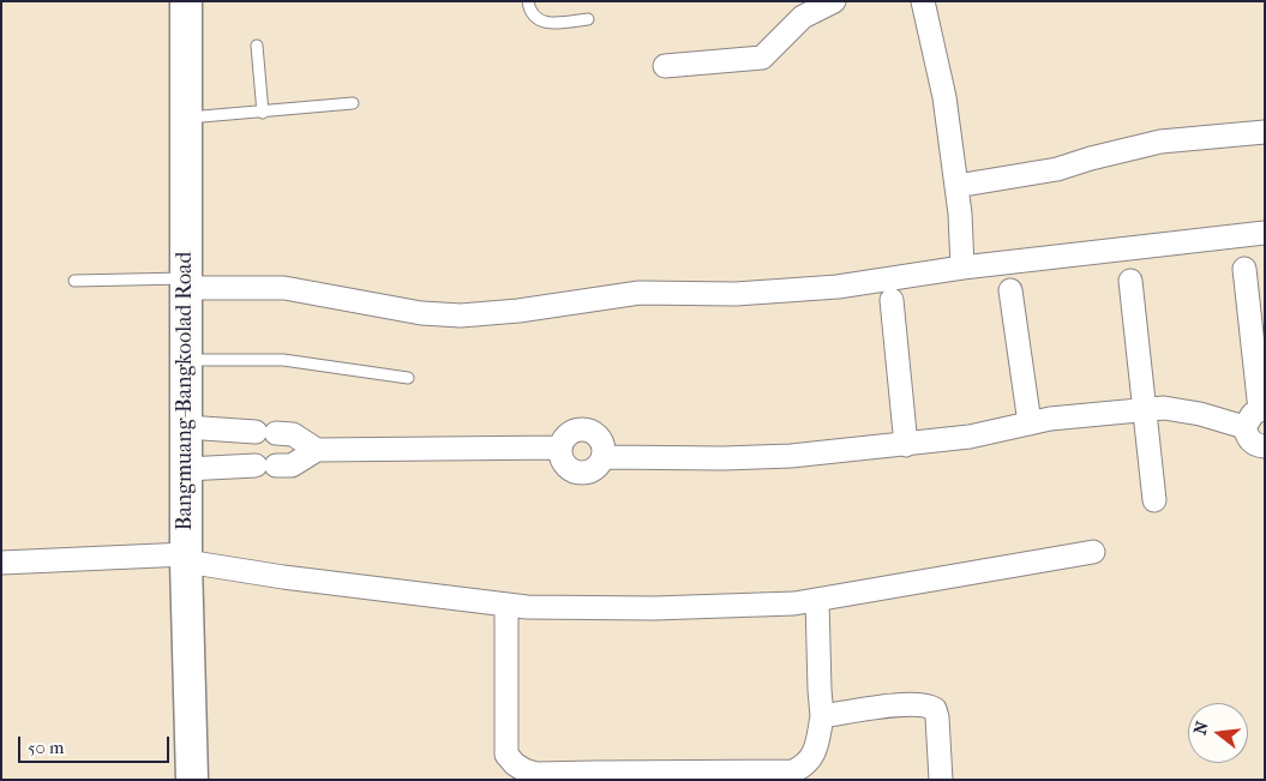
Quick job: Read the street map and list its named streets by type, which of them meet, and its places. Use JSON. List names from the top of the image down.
{
  "streets": {
    "street": ["Bangmuang-Bangkoolad Road"]
  },
  "scale_bar": "50 m",
  "north": "left"
}
